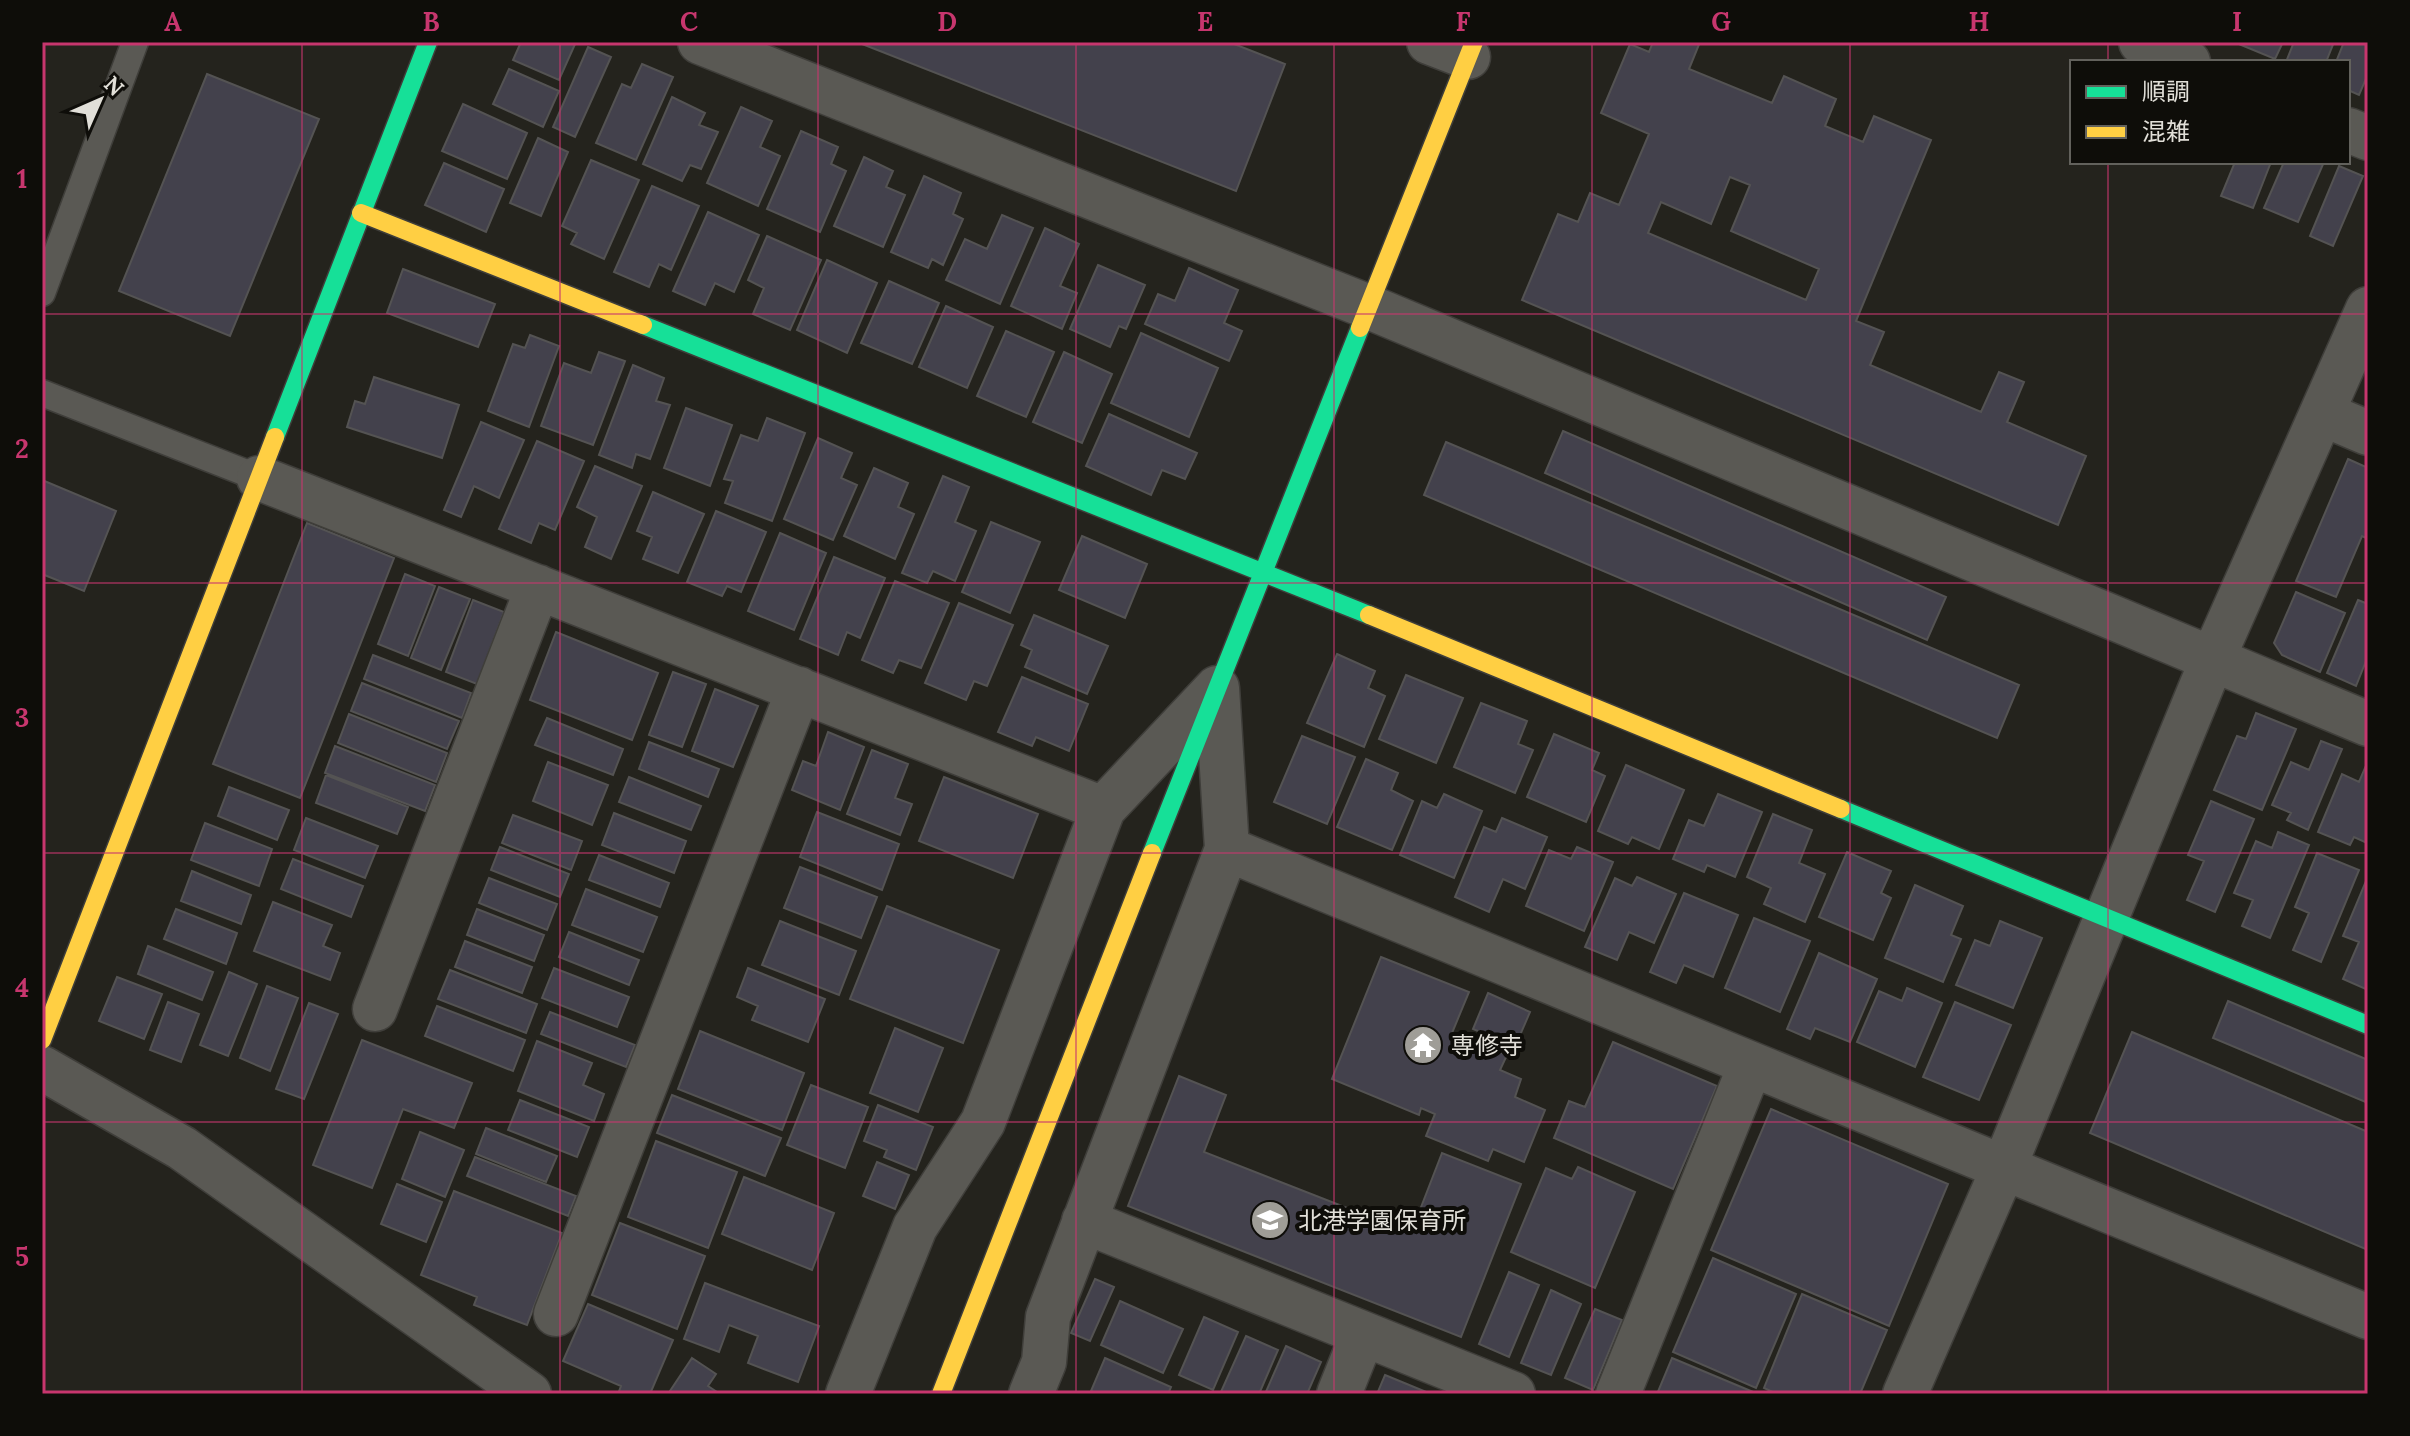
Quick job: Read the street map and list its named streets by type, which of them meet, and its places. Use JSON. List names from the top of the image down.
{
  "places": {
    "temple": ["専修寺"],
    "school or university": ["北港学園保育所"]
  },
  "legend": ["順調", "混雑"],
  "north": "top right",
  "grid": {
    "columns": [
      "A",
      "B",
      "C",
      "D",
      "E",
      "F",
      "G",
      "H",
      "I"
    ],
    "rows": [
      "1",
      "2",
      "3",
      "4",
      "5"
    ]
  }
}
